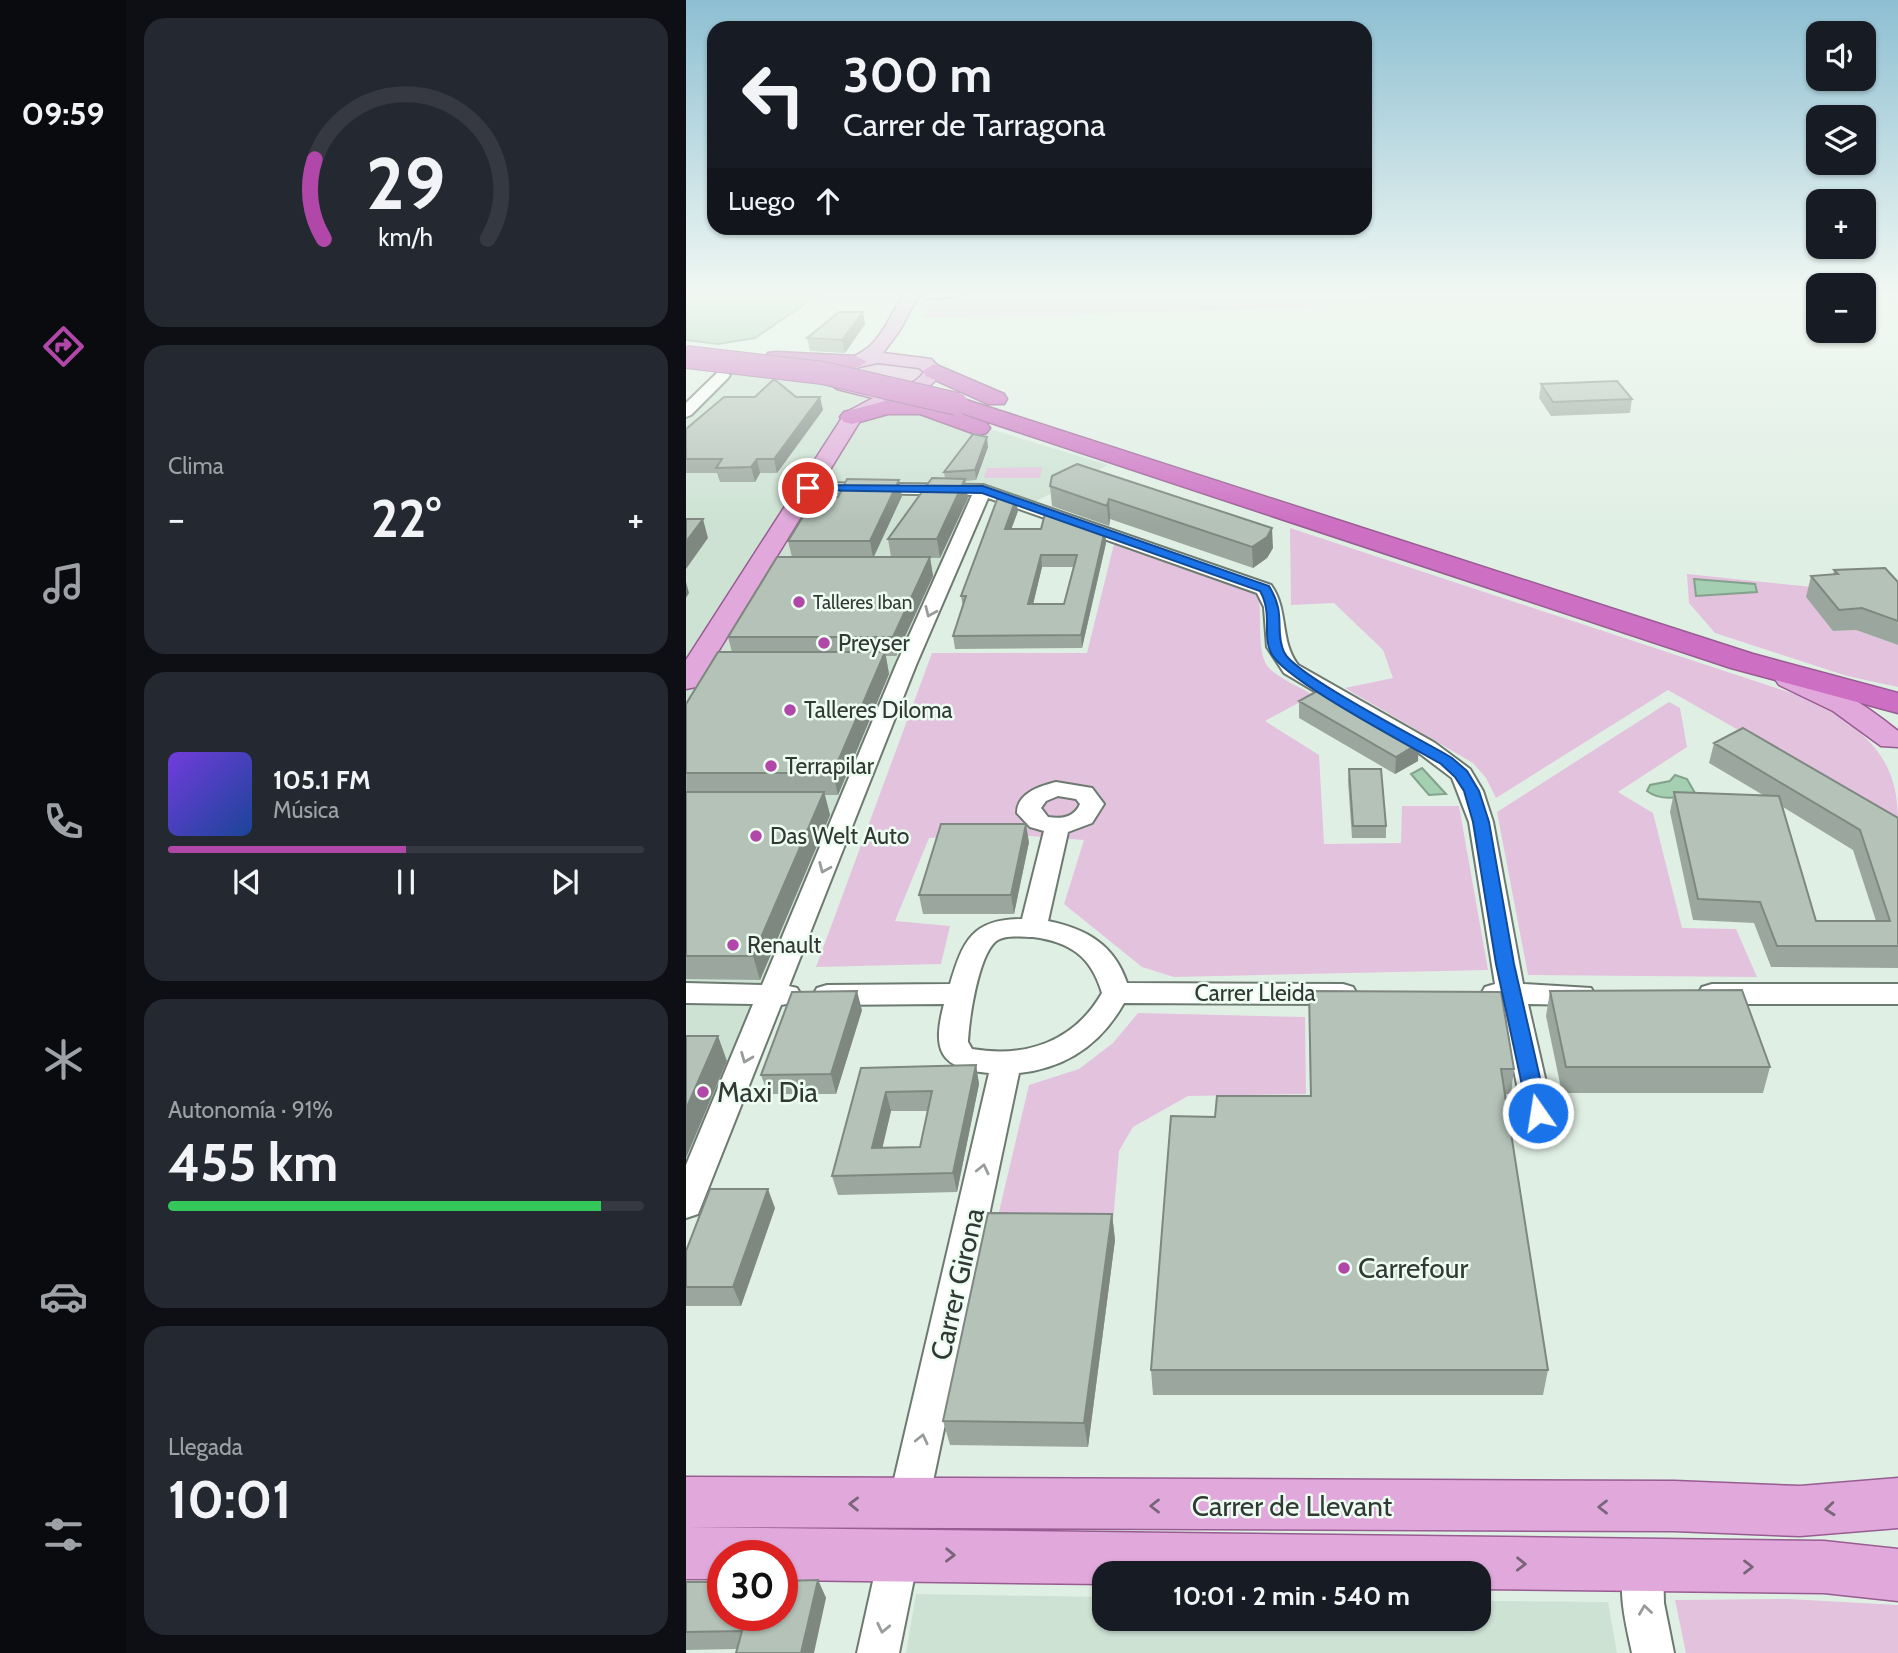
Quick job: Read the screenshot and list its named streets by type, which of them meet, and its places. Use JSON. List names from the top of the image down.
{
  "streets": {
    "main road": ["Carrer de Llevant"],
    "street": ["Carrer Lleida", "Carrer Girona"]
  },
  "crossings": [
    ["Carrer Lleida", "Carrer Girona"],
    ["Carrer Girona", "Carrer de Llevant"]
  ],
  "one_way": ["Carrer Girona"],
  "places": [
    "Talleres Iban",
    "Preyser",
    "Talleres Diloma",
    "Terrapilar",
    "Das Welt Auto",
    "Renault",
    "Maxi Dia",
    "Carrefour"
  ],
  "page": {
    "tabs": "09:59",
    "map_buttons": ["+", "−"],
    "turn": ["300 m", "Carrer de Tarragona"],
    "then": "Luego",
    "tile": [
      "Clima",
      ["Autonomía · 91%", "455 km"],
      ["Llegada", "10:01"]
    ],
    "heat": ["−", "22°", "+"],
    "song": ["105.1 FM", "Música"],
    "limit": "30",
    "trip": "10:01 · 2 min · 540 m",
    "gauge": ["29", "km/h"]
  }
}
